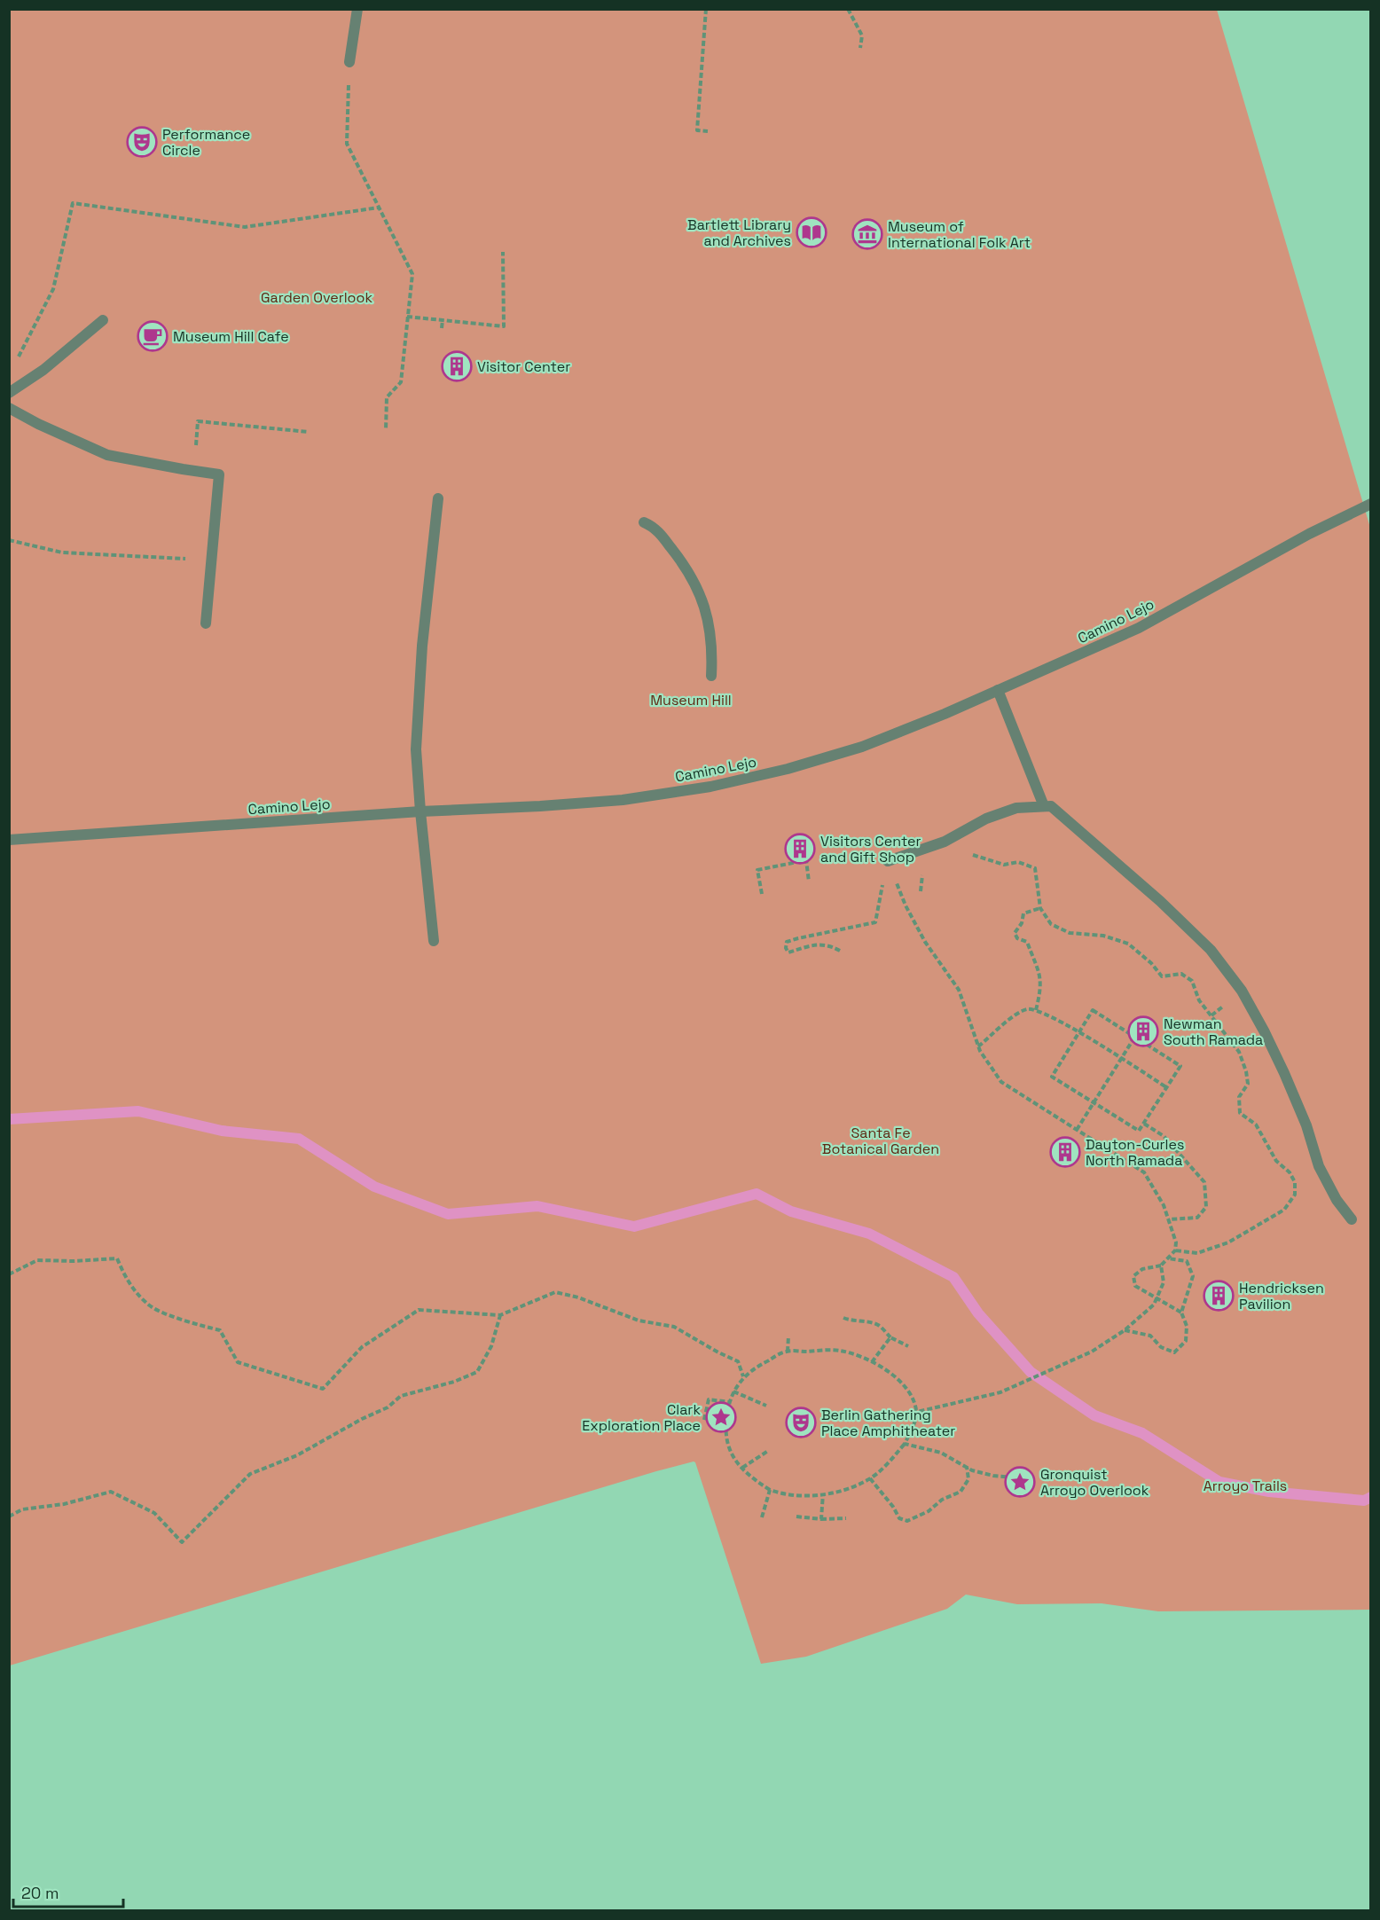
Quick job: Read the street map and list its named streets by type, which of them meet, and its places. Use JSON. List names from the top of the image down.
{
  "streets": {
    "street": ["Camino Lejo"]
  },
  "parks": [
    "Garden Overlook",
    "Museum Hill",
    "Santa Fe Botanical Garden",
    "Arroyo Trails"
  ],
  "places": {
    "theatre": ["Performance Circle", "Berlin Gathering Place Amphitheater"],
    "library": ["Bartlett Library and Archives"],
    "museum": ["Museum of International Folk Art"],
    "cafe": ["Museum Hill Cafe"],
    "building": [
      "Visitor Center",
      "Visitors Center and Gift Shop",
      "Newman South Ramada",
      "Dayton-Curles North Ramada",
      "Hendricksen Pavilion"
    ],
    "place": ["Clark Exploration Place", "Gronquist Arroyo Overlook"]
  },
  "scale_bar": "20 m"
}
